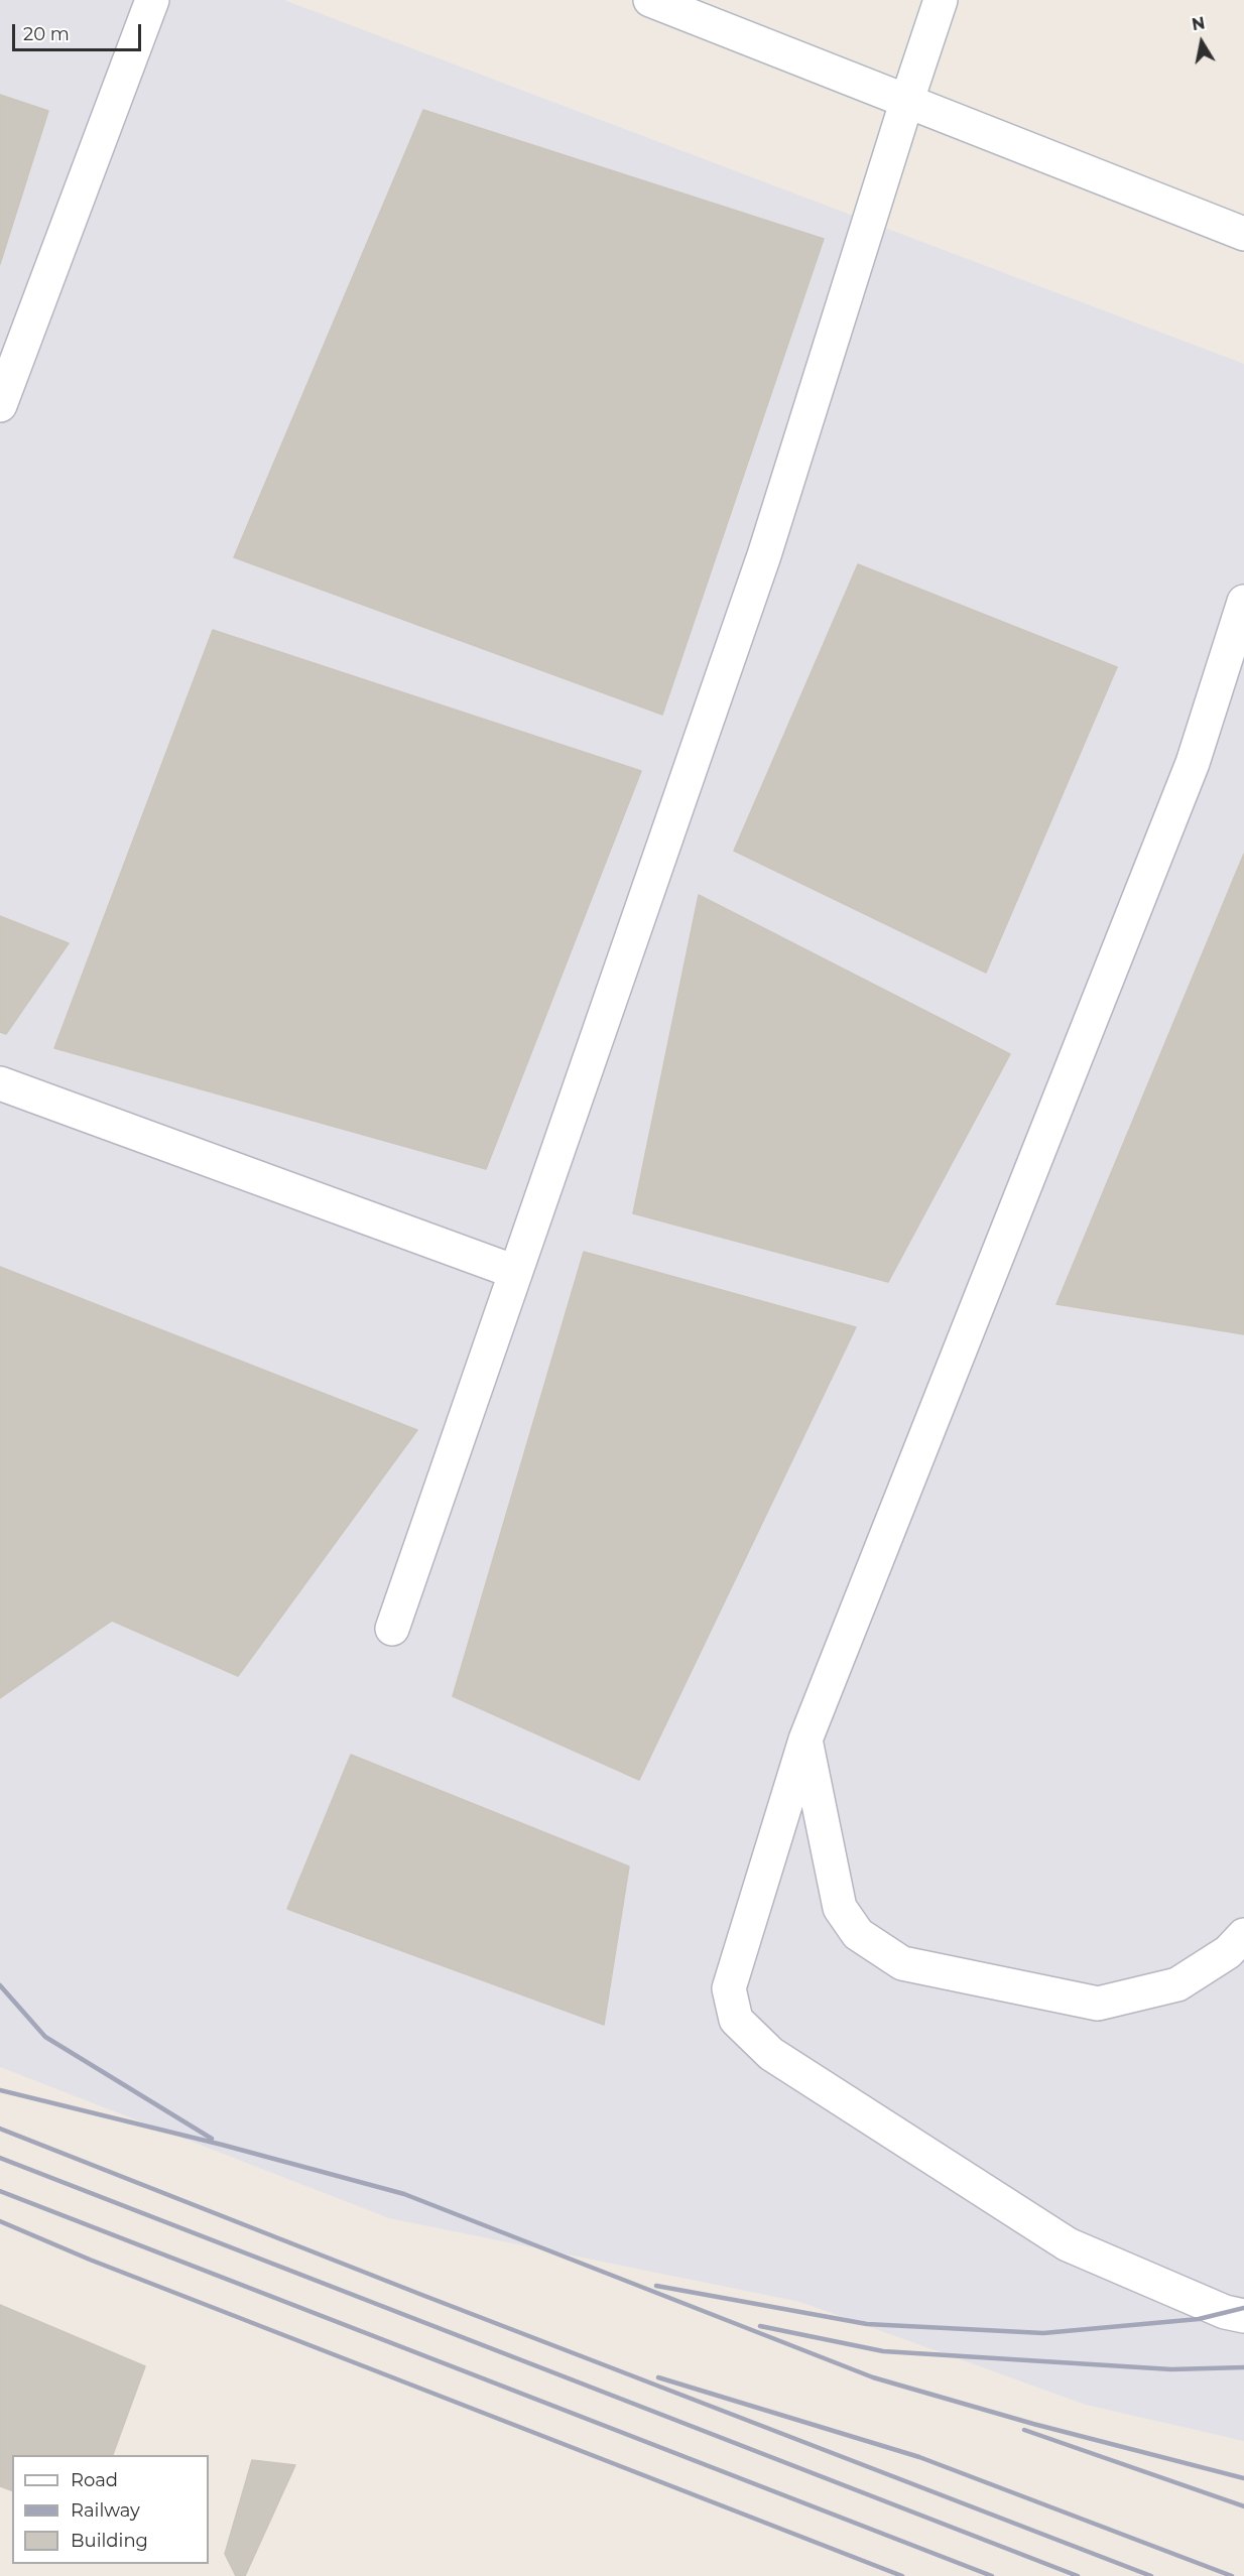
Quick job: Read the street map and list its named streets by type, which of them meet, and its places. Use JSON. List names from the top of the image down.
{
  "legend": ["Road", "Railway", "Building"],
  "scale_bar": "20 m",
  "north": "top"
}
